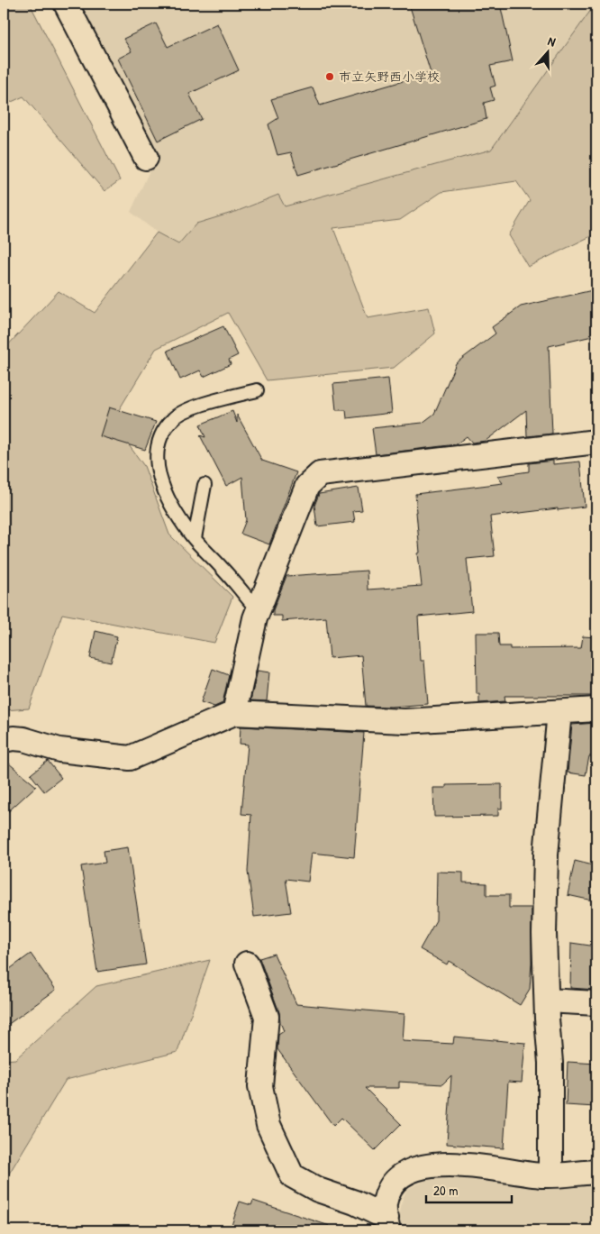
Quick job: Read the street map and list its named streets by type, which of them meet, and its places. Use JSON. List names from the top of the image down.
{
  "places": ["市立矢野西小学校"],
  "scale_bar": "20 m",
  "north": "top"
}
